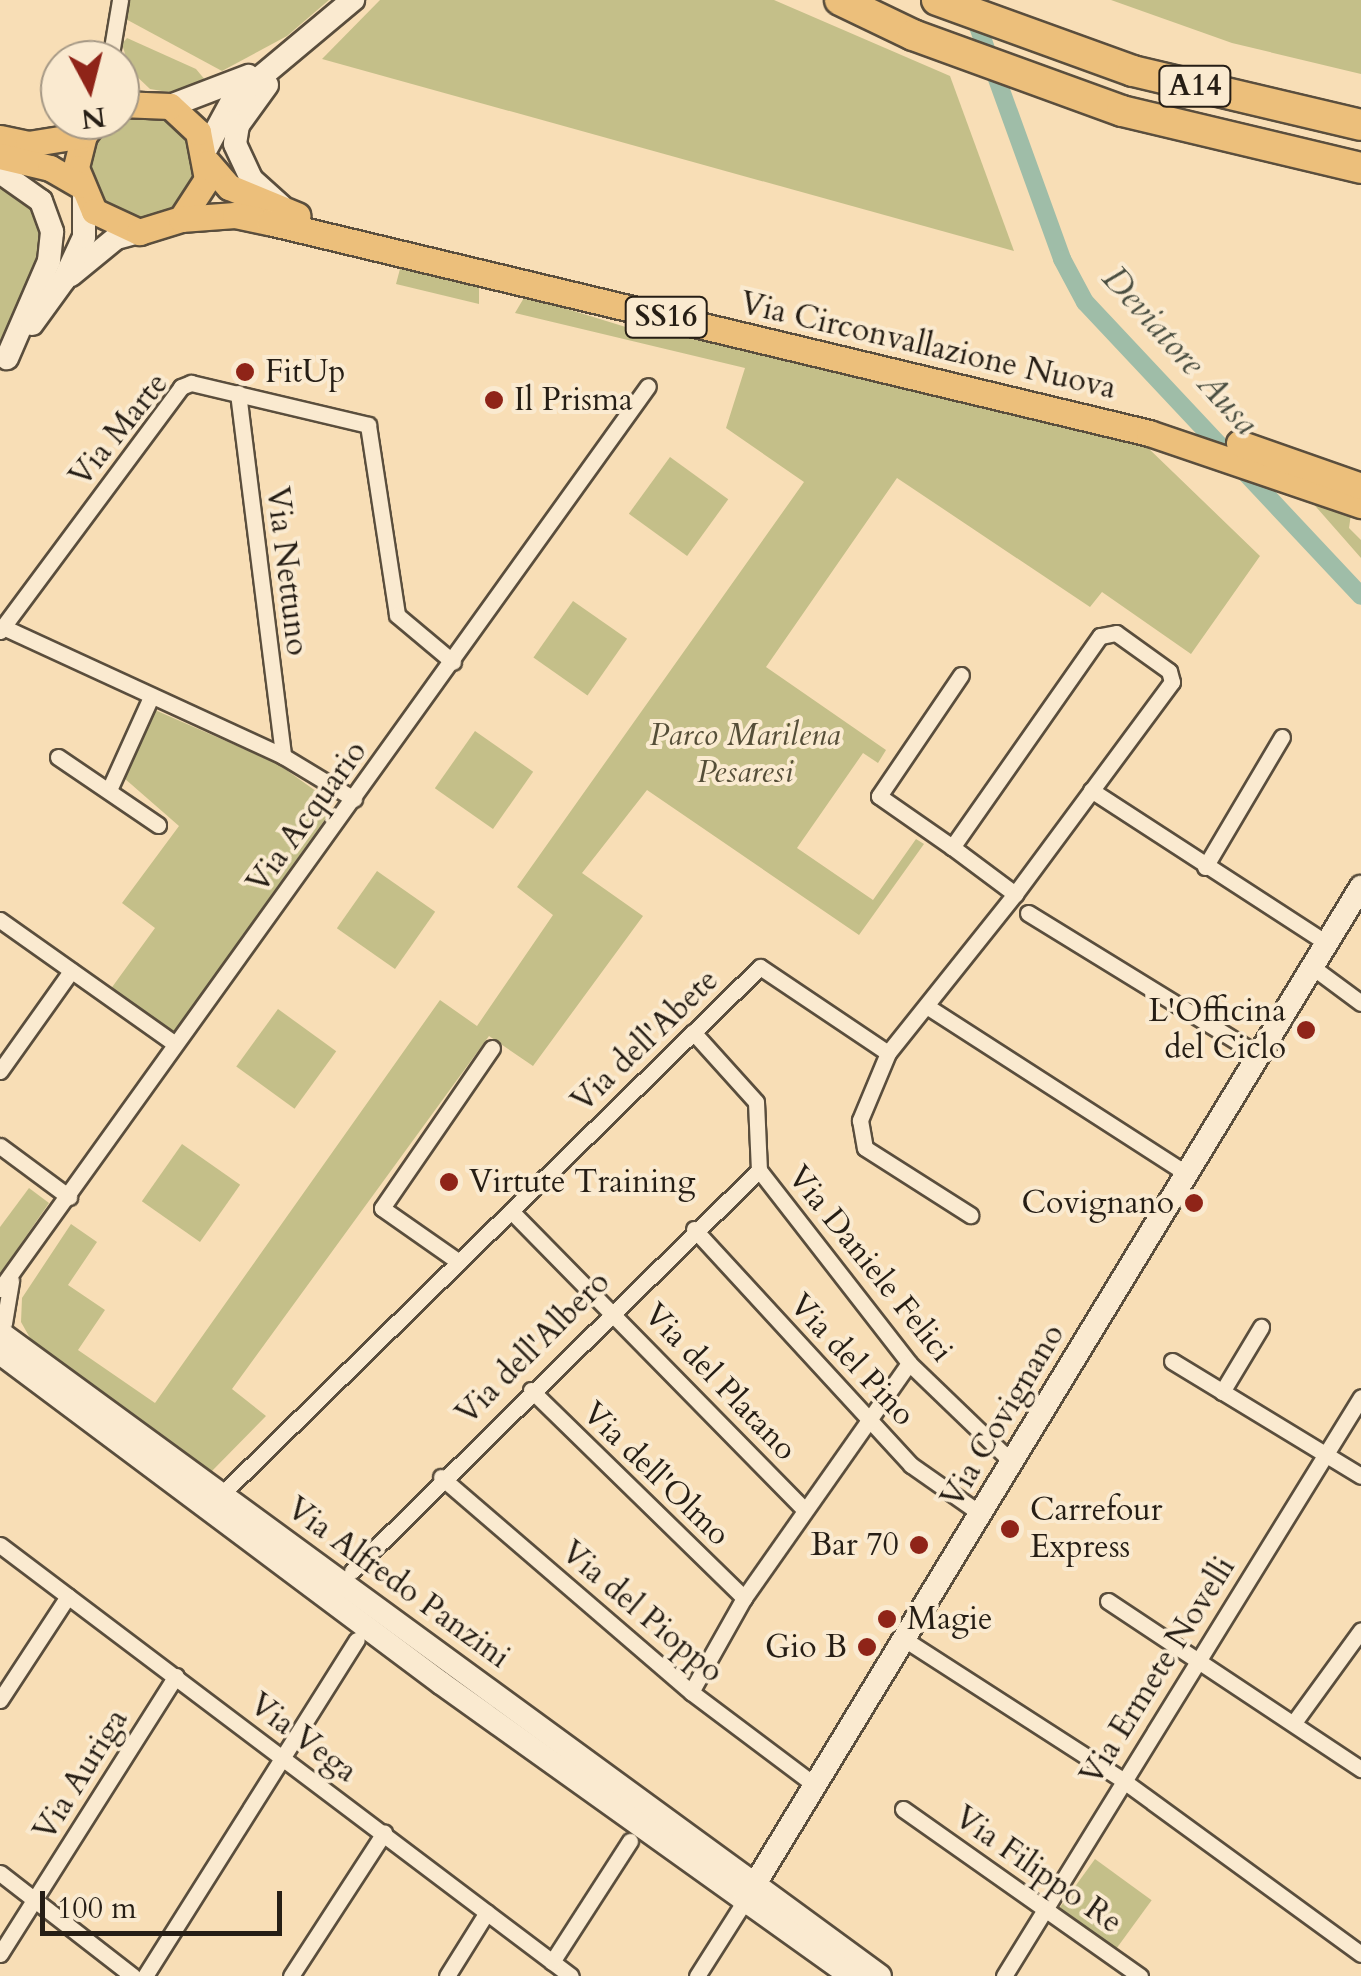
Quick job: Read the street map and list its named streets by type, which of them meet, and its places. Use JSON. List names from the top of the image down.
{
  "streets": {
    "highway": ["A14"],
    "main road": ["SS16", "Via Circonvallazione Nuova"],
    "street": [
      "Via Marte",
      "Via Nettuno",
      "Via Acquario",
      "Via dell'Abete",
      "Via Daniele Felici",
      "Via dell'Albero",
      "Via del Pino",
      "Via del Platano",
      "Via Covignano",
      "Via dell'Olmo",
      "Via Alfredo Panzini",
      "Via del Pioppo",
      "Via Ermete Novelli",
      "Via Vega",
      "Via Auriga",
      "Via Filippo Re"
    ]
  },
  "crossings": [
    ["Via Marte", "Via Nettuno"],
    ["Via Marte", "Via Acquario"],
    ["Via Acquario", "Via Alfredo Panzini"],
    ["Via dell'Abete", "Via Daniele Felici"],
    ["Via dell'Abete", "Via del Platano"],
    ["Via dell'Abete", "Via Alfredo Panzini"],
    ["Via Daniele Felici", "Via dell'Albero"],
    ["Via Daniele Felici", "Via Covignano"],
    ["Via dell'Albero", "Via del Pino"],
    ["Via dell'Albero", "Via del Platano"],
    ["Via dell'Albero", "Via dell'Olmo"],
    ["Via dell'Albero", "Via del Pioppo"],
    ["Via del Pino", "Via Covignano"],
    ["Via Covignano", "Via Alfredo Panzini"],
    ["Via Covignano", "Via del Pioppo"],
    ["Via Ermete Novelli", "Via Filippo Re"],
    ["Via Vega", "Via Auriga"]
  ],
  "water": ["Deviatore Ausa"],
  "parks": ["Parco Marilena Pesaresi"],
  "places": [
    "FitUp",
    "Il Prisma",
    "L'Officina del Ciclo",
    "Virtute Training",
    "Covignano",
    "Carrefour Express",
    "Bar 70",
    "Magie",
    "Gio B"
  ],
  "scale_bar": "100 m",
  "north": "bottom"
}
